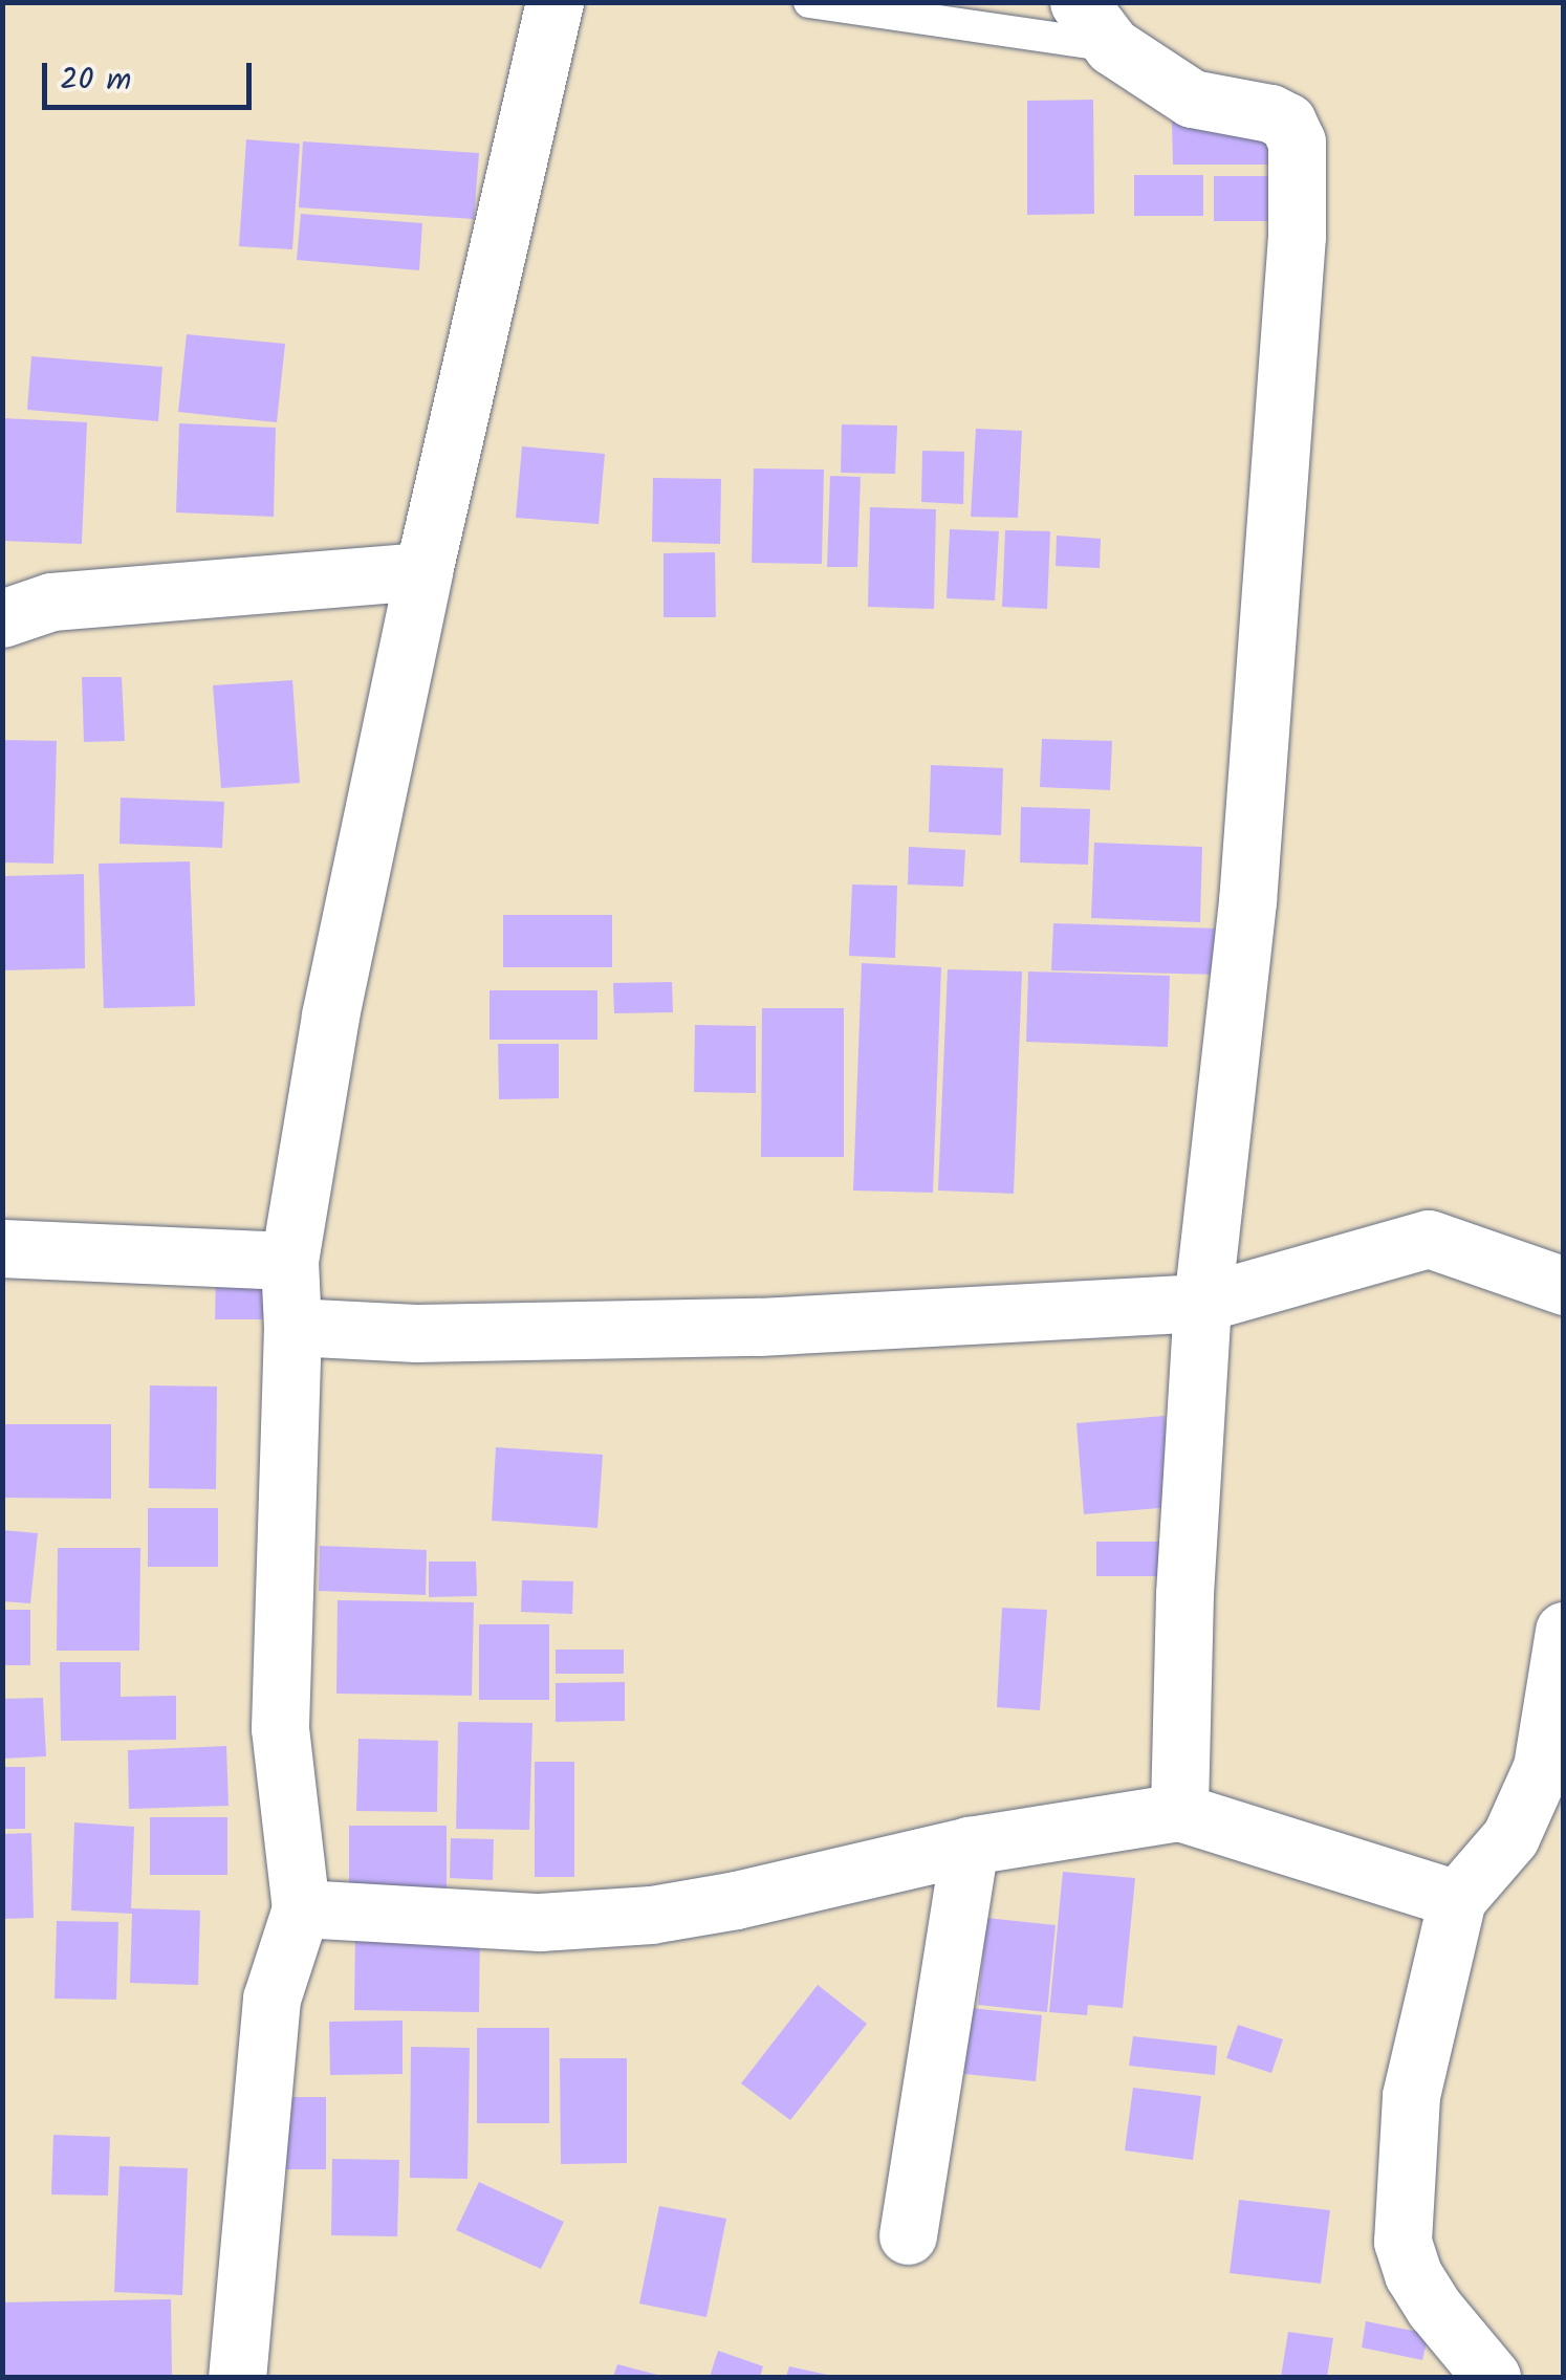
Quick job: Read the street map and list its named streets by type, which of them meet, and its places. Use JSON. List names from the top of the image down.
{
  "scale_bar": "20 m"
}
